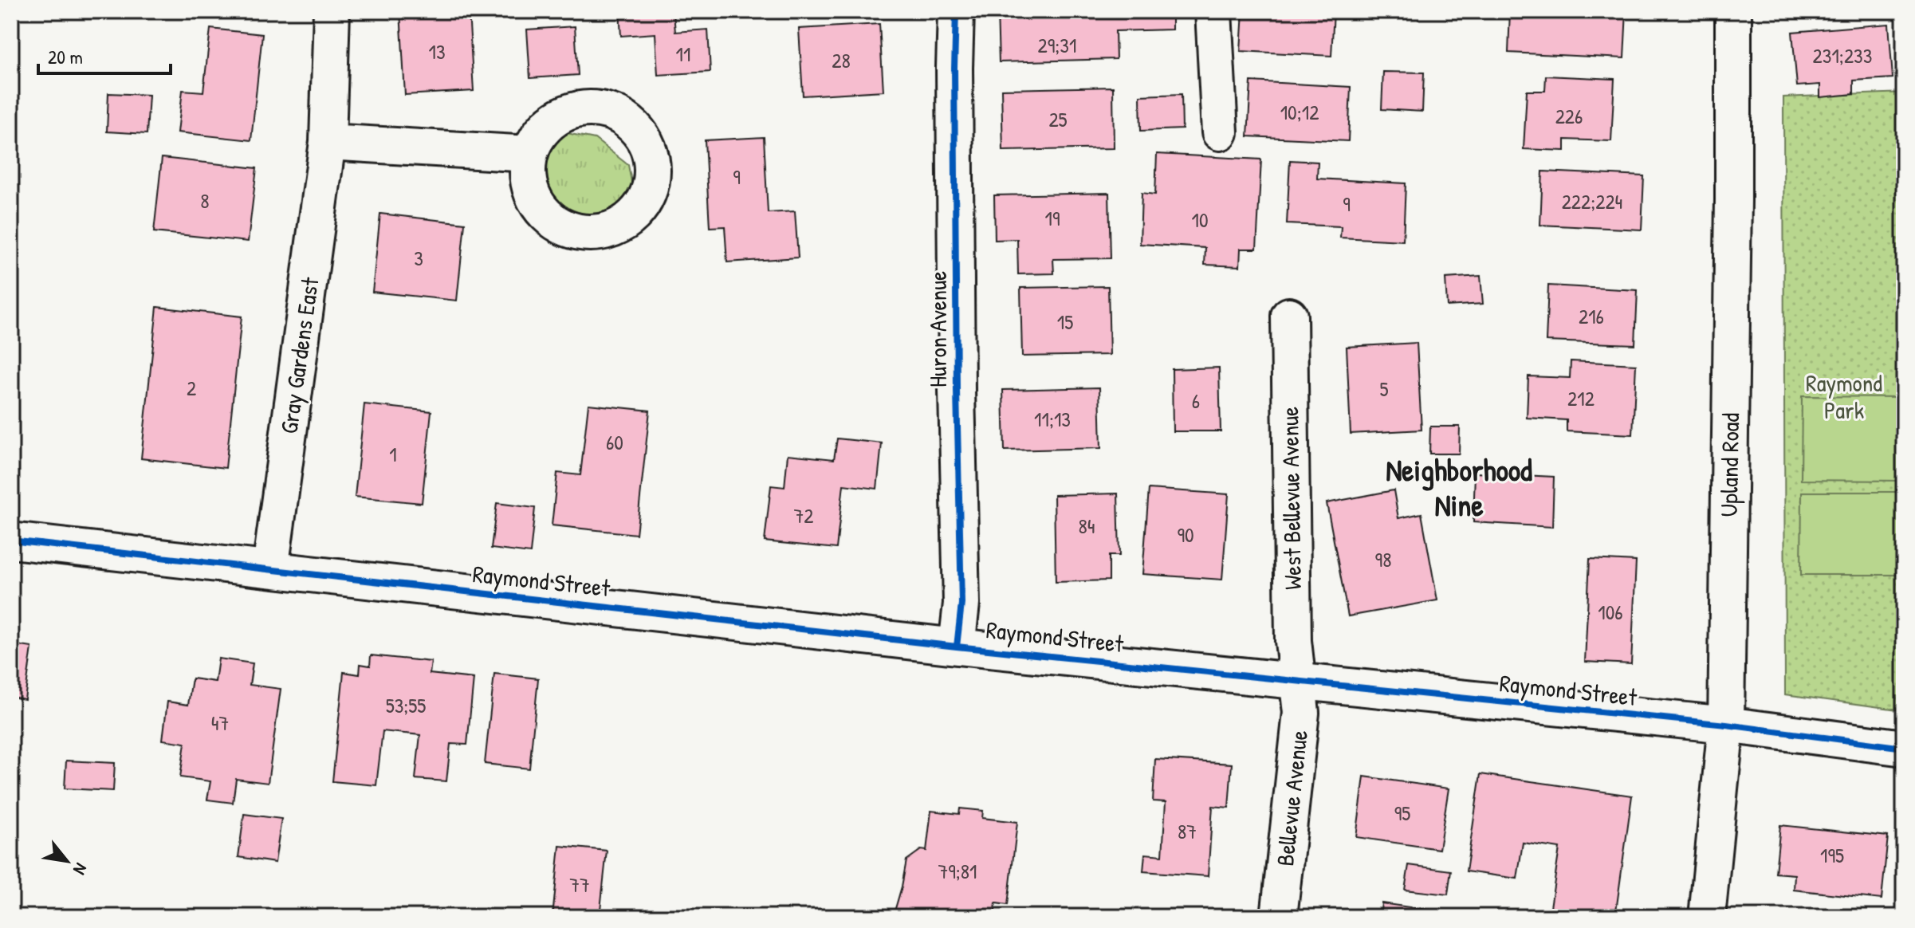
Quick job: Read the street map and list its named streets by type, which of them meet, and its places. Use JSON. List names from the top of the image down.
{
  "streets": {
    "street": [
      "Huron Avenue",
      "Gray Gardens East",
      "Upland Road",
      "West Bellevue Avenue",
      "Raymond Street",
      "Bellevue Avenue"
    ]
  },
  "crossings": [
    ["Huron Avenue", "Raymond Street"],
    ["Gray Gardens East", "Raymond Street"],
    ["Upland Road", "Raymond Street"],
    ["West Bellevue Avenue", "Raymond Street"],
    ["West Bellevue Avenue", "Bellevue Avenue"],
    ["Raymond Street", "Bellevue Avenue"]
  ],
  "districts": ["Neighborhood Nine"],
  "parks": ["Raymond Park"],
  "house_numbers": [
    "29;31",
    "13",
    "11",
    "231;233",
    "28",
    "10;12",
    "226",
    "25",
    "9",
    "8",
    "222;224",
    "9",
    "19",
    "10",
    "3",
    "216",
    "15",
    "2",
    "5",
    "212",
    "6",
    "11;13",
    "60",
    "1",
    "72",
    "84",
    "90",
    "98",
    "106",
    "53;55",
    "47",
    "95",
    "87",
    "195",
    "79;81",
    "77"
  ],
  "scale_bar": "20 m",
  "north": "bottom right"
}
